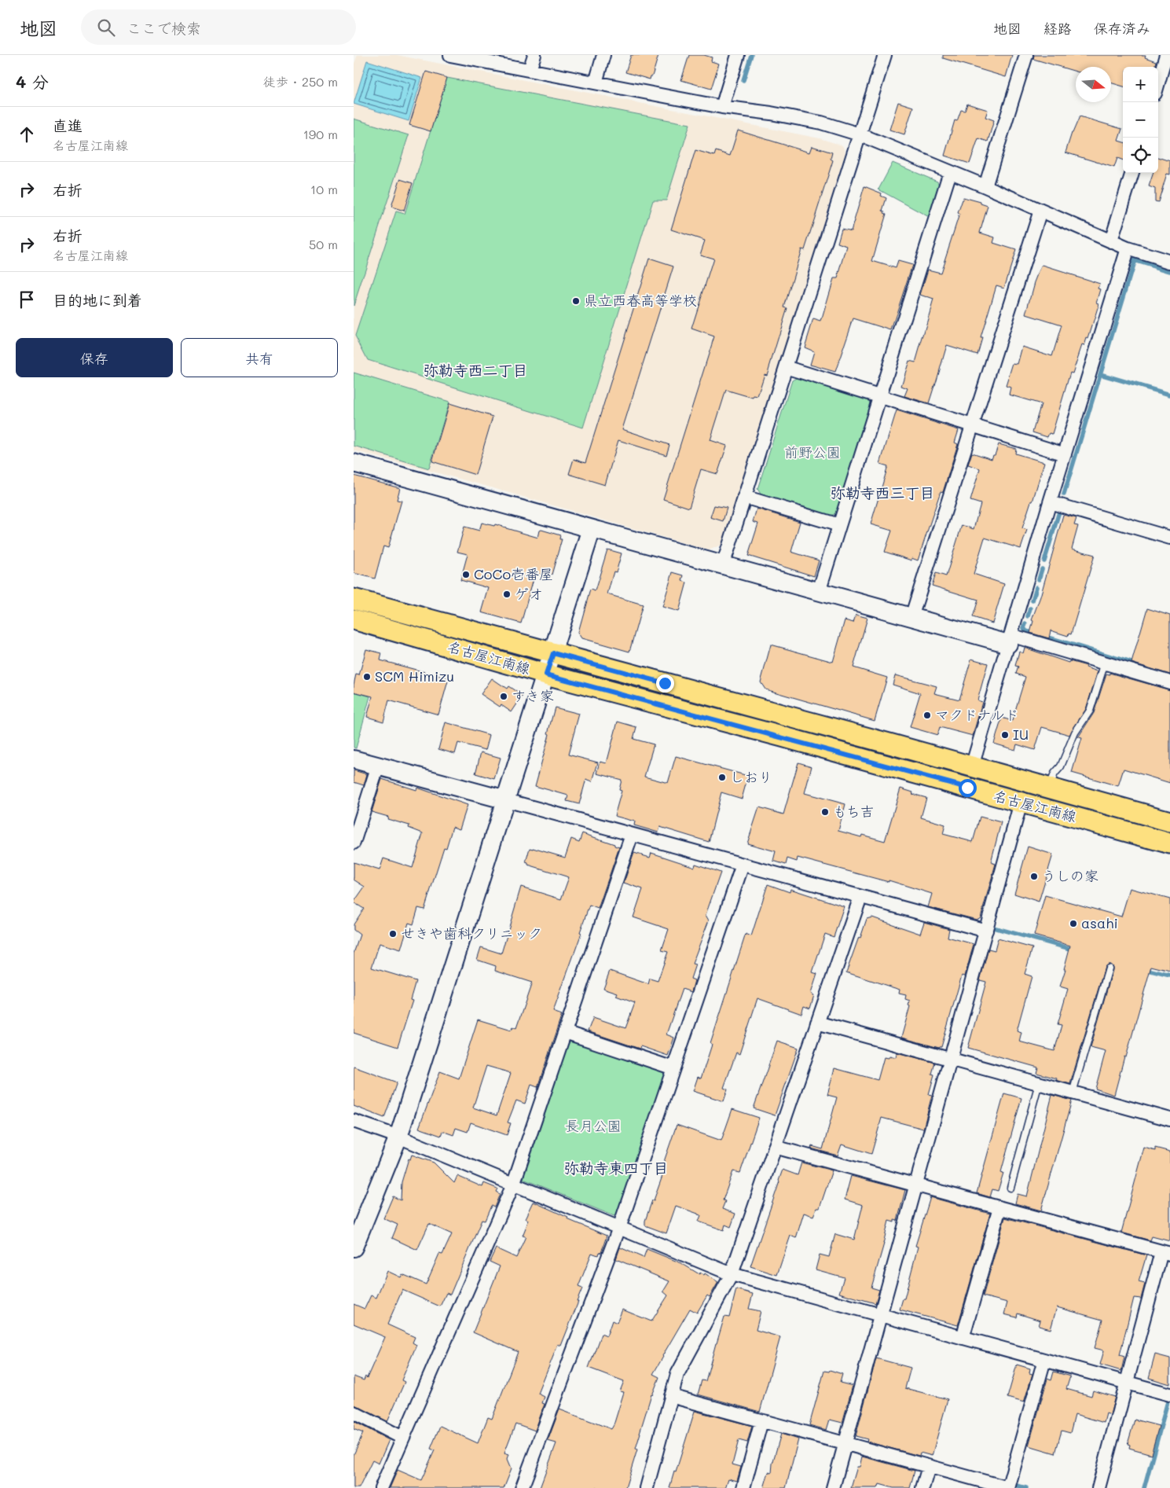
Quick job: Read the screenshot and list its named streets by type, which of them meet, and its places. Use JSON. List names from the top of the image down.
{
  "streets": {
    "main road": ["名古屋江南線"]
  },
  "districts": ["弥勒寺西二丁目", "弥勒寺西三丁目", "弥勒寺東四丁目"],
  "parks": ["前野公園", "長月公園"],
  "places": [
    "県立西春高等学校",
    "CoCo壱番屋",
    "ゲオ",
    "SCM Himizu",
    "すき家",
    "マクドナルド",
    "IU",
    "しおり",
    "もち吉",
    "うしの家",
    "asahi",
    "せきや歯科クリニック"
  ],
  "north": "right",
  "page": {
    "header": "地図",
    "search": "ここで検索",
    "nav": ["地図", "経路", "保存済み"],
    "heading": ["4 分", "徒歩 · 250 m"],
    "map_buttons": ["+", "−"],
    "list": [
      ["直進", "名古屋江南線", "190 m"],
      ["右折", "10 m"],
      ["右折", "名古屋江南線", "50 m"],
      "目的地に到着"
    ],
    "buttons": ["保存", "共有"]
  }
}
